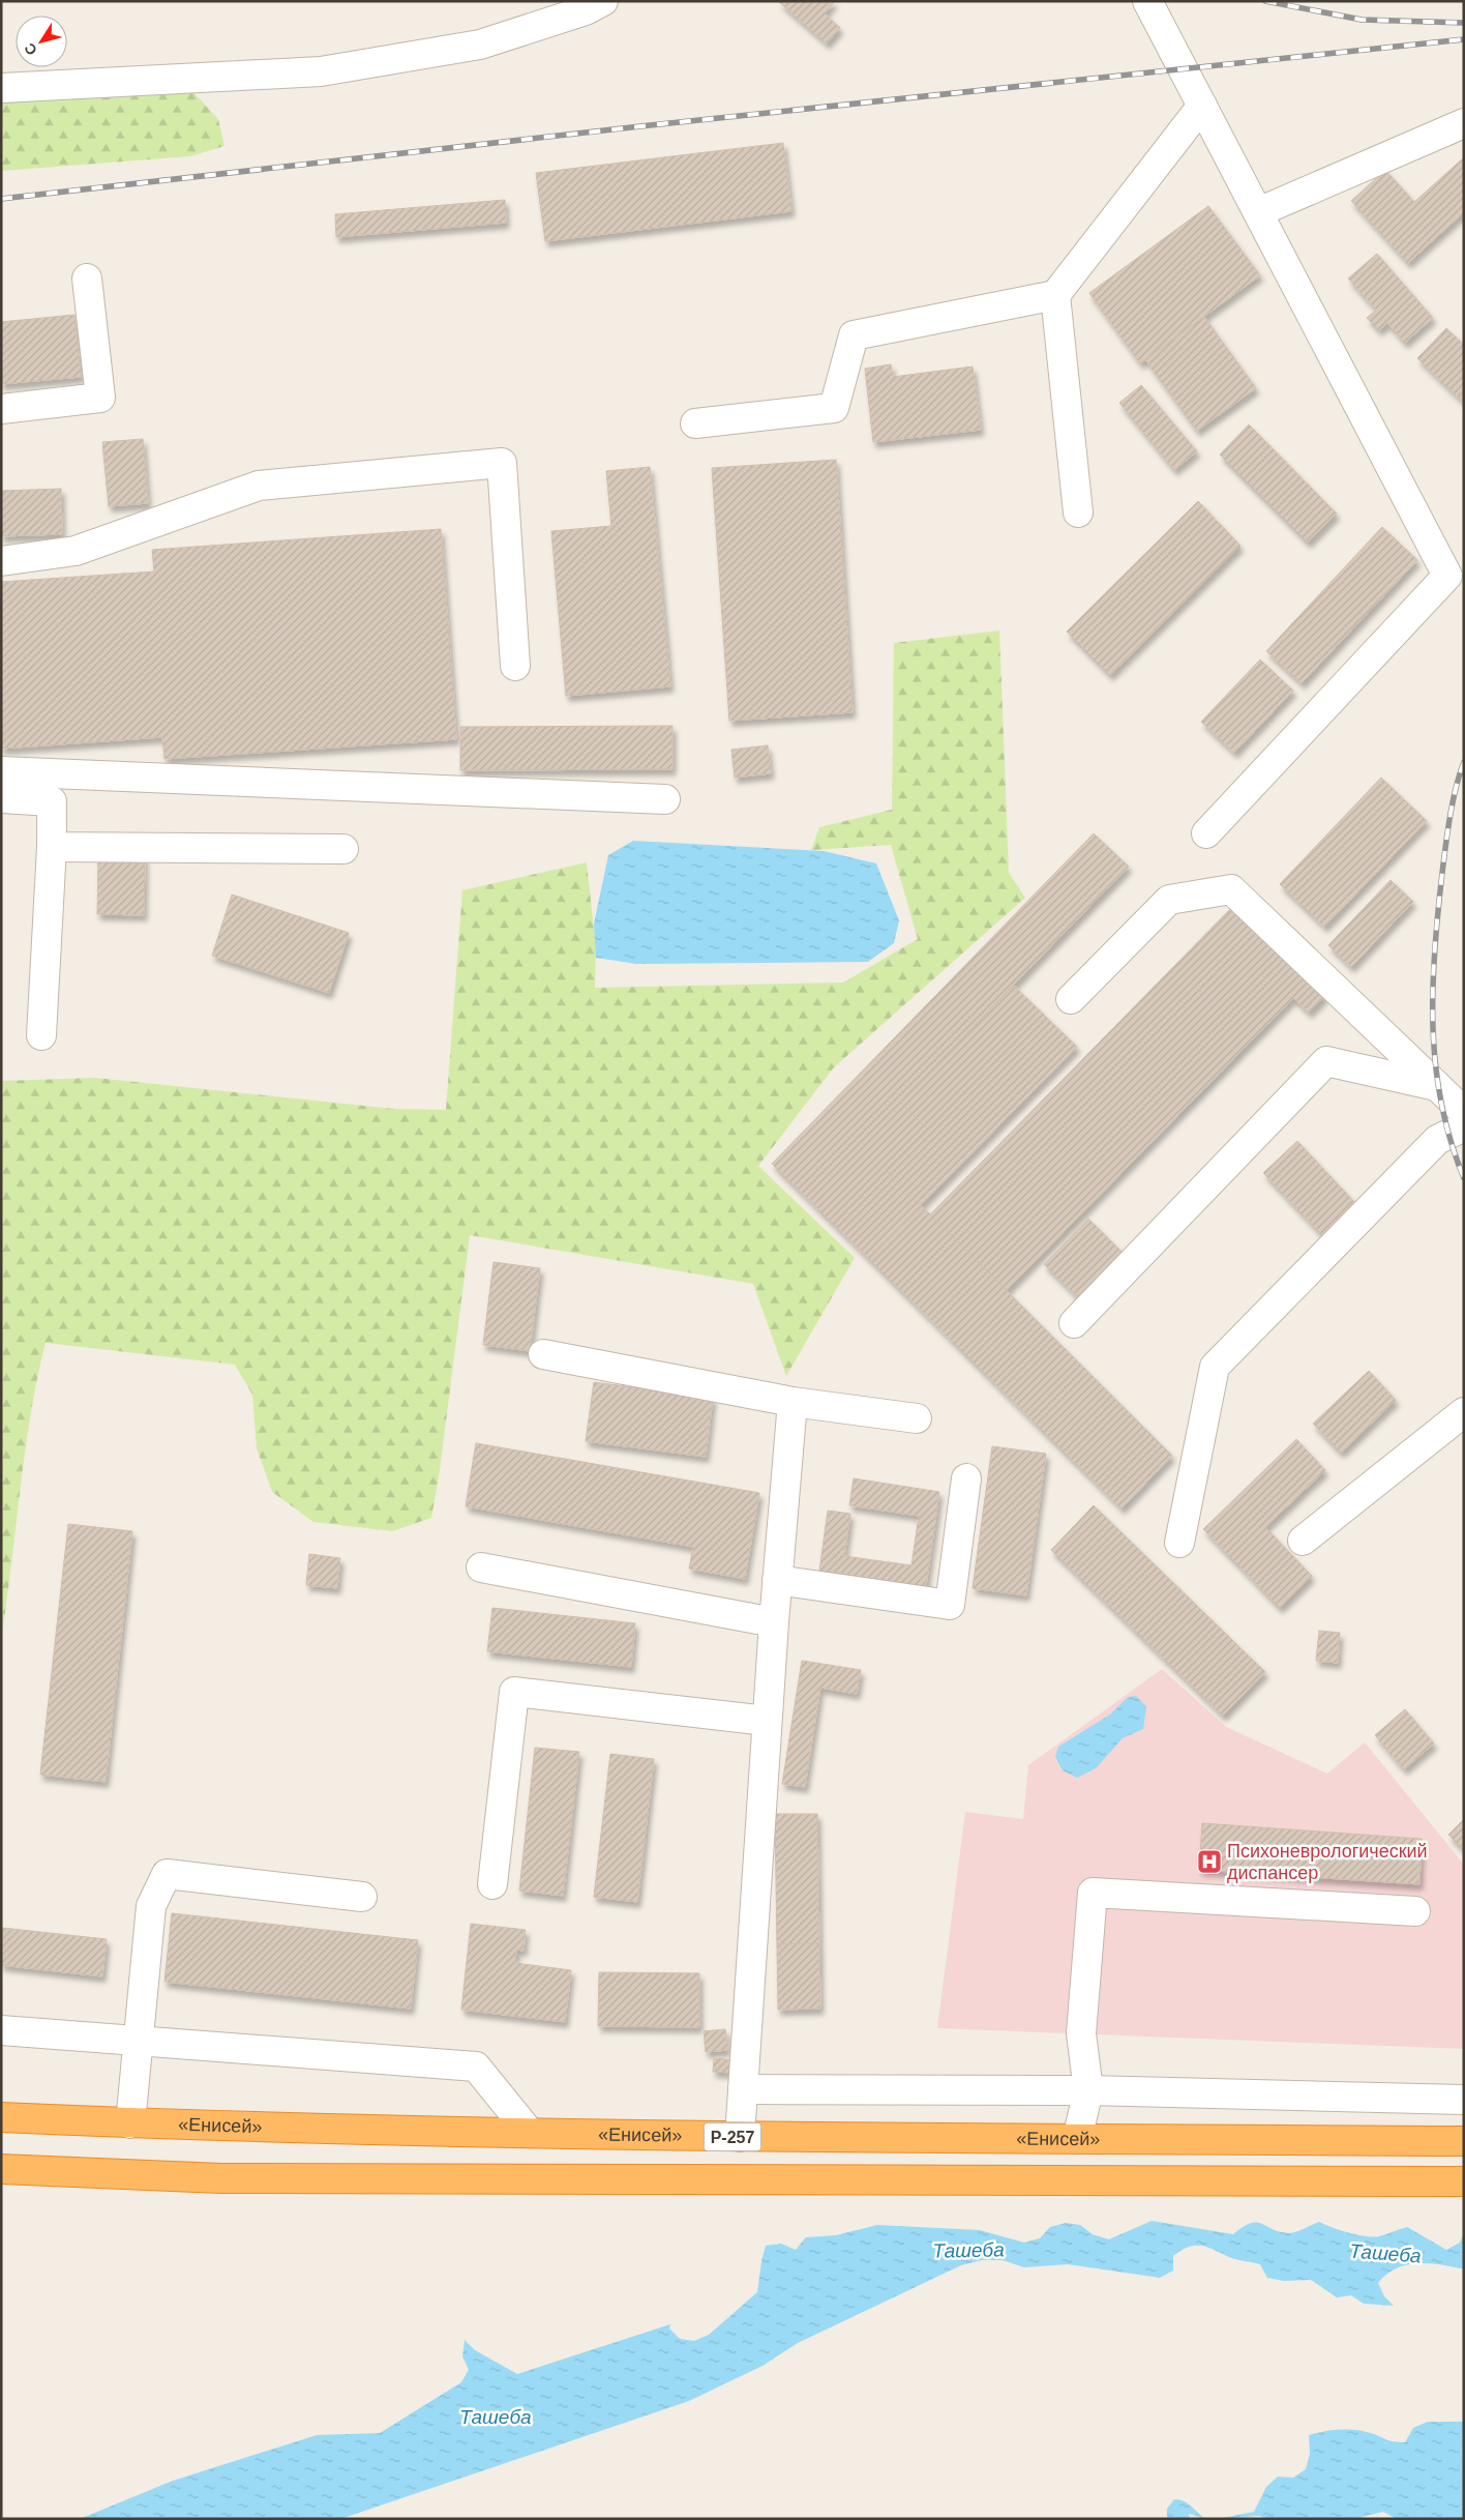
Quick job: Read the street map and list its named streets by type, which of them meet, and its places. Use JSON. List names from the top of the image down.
{
  "streets": {
    "highway": ["«Енисей»", "Р-257"]
  },
  "water": ["Ташеба"],
  "places": {
    "hospital": ["Психоневрологический диспансер"]
  },
  "north": "bottom left"
}
